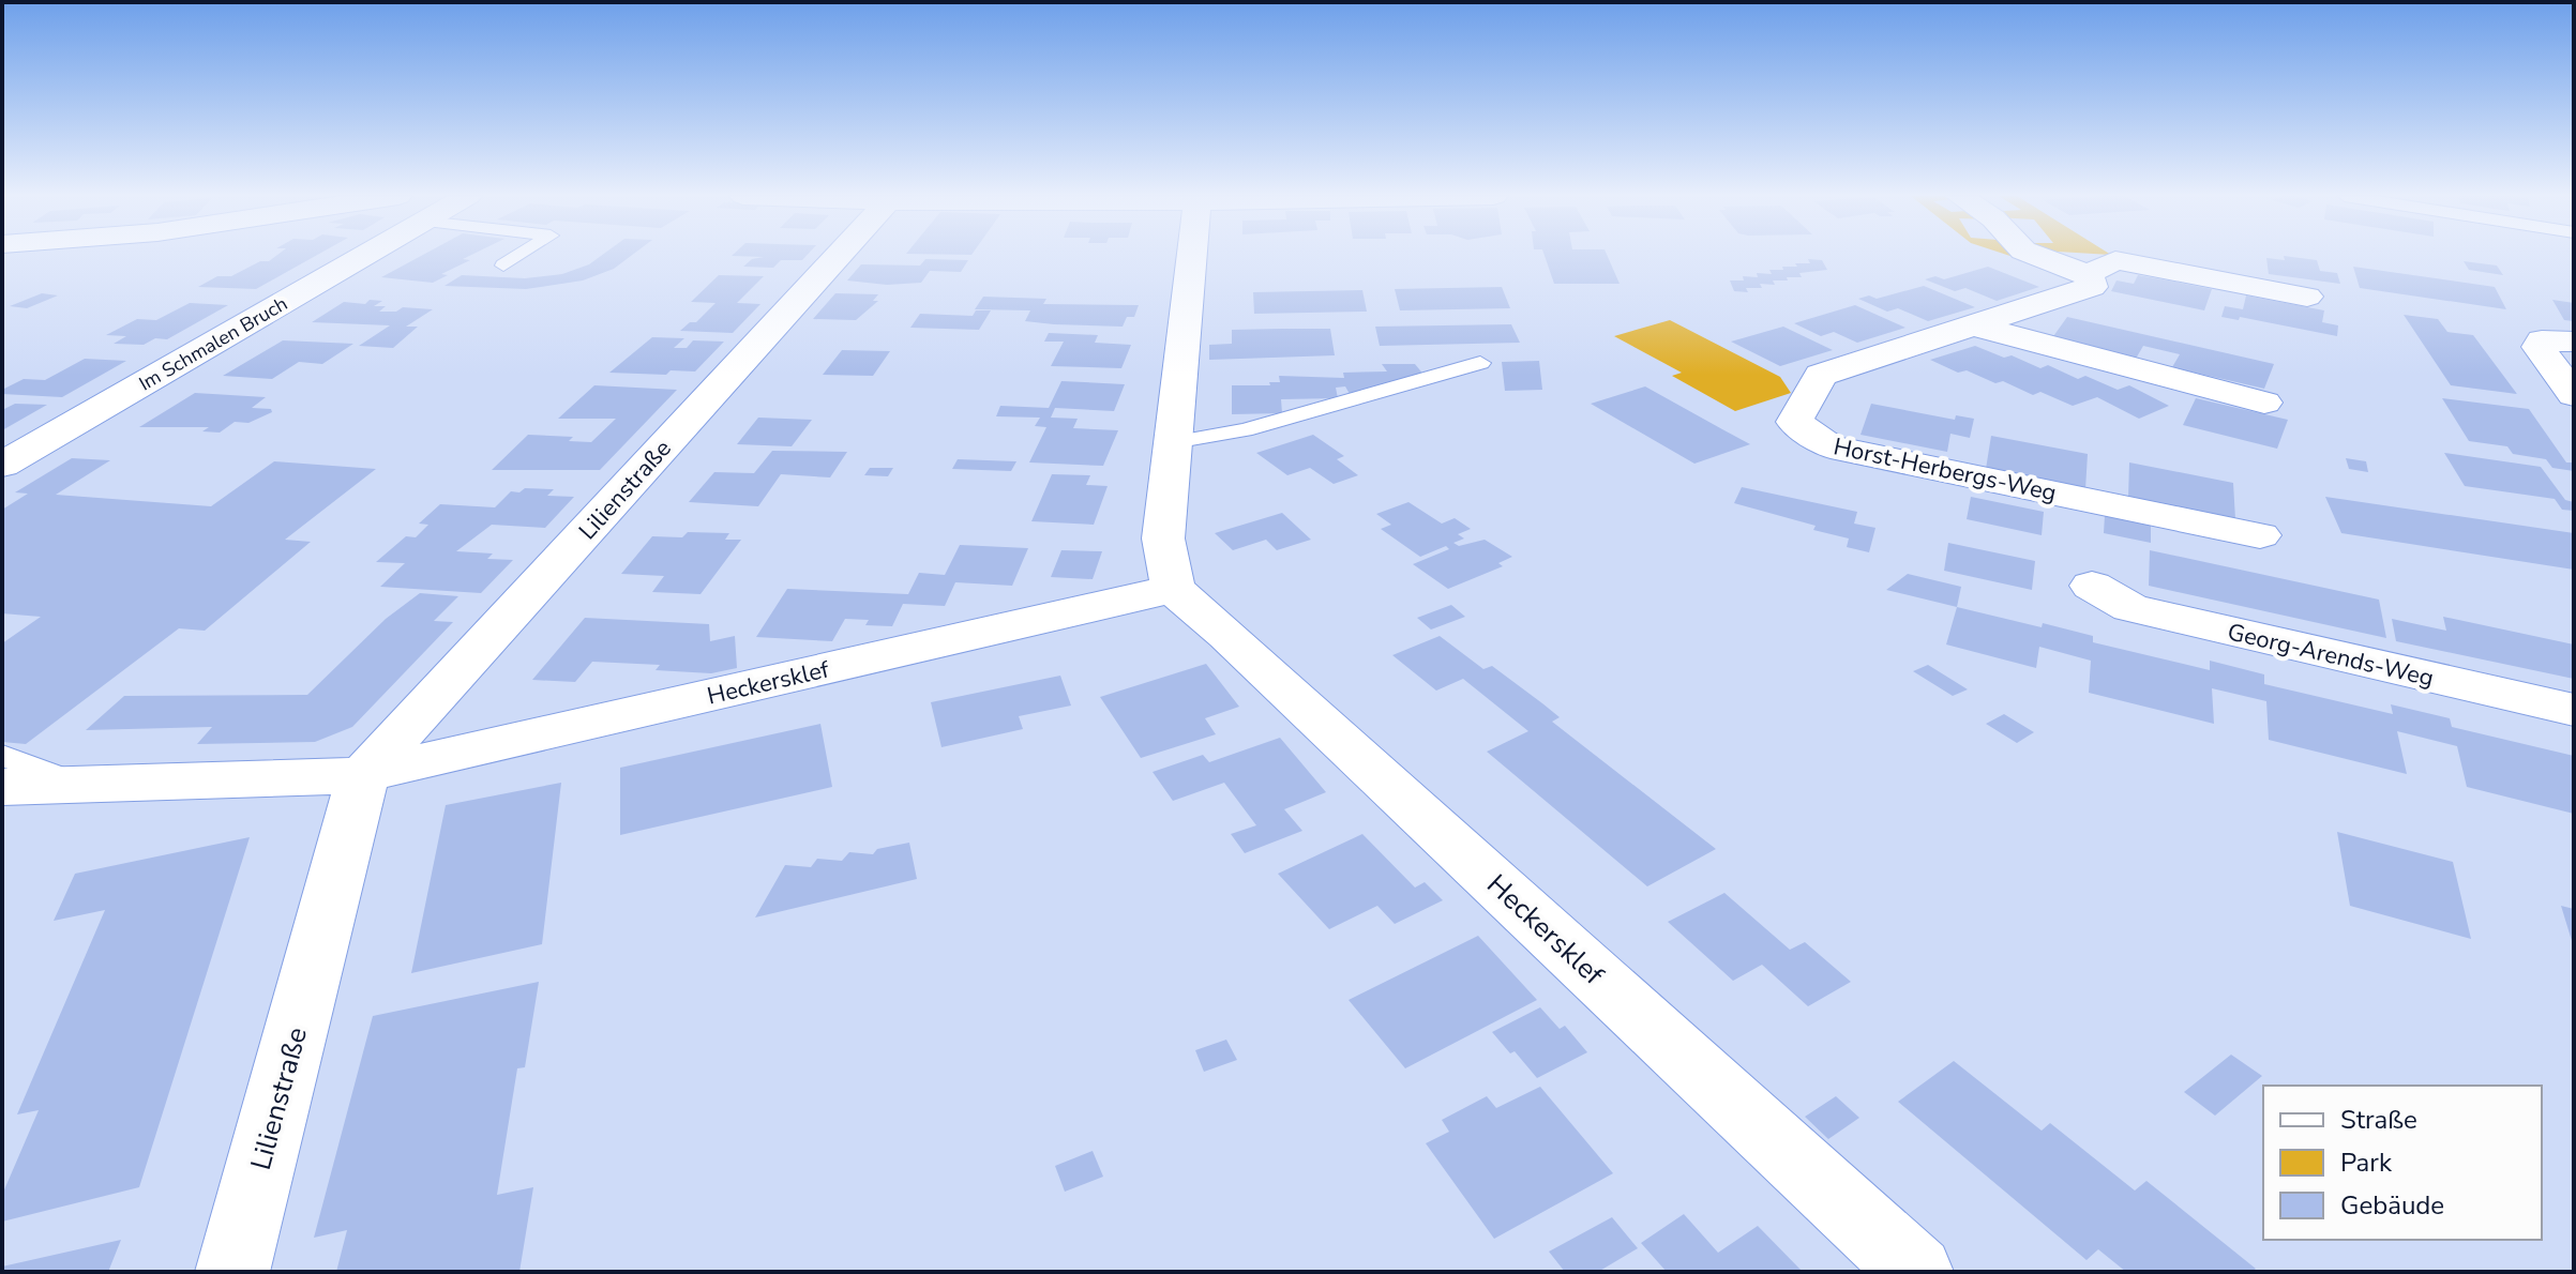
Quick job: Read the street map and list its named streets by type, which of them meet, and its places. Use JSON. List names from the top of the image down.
{
  "streets": {
    "street": [
      "Im Schmalen Bruch",
      "Horst-Herbergs-Weg",
      "Lilienstraße",
      "Georg-Arends-Weg",
      "Heckersklef"
    ]
  },
  "crossings": [
    ["Lilienstraße", "Heckersklef"]
  ],
  "legend": ["Straße", "Park", "Gebäude"]
}
